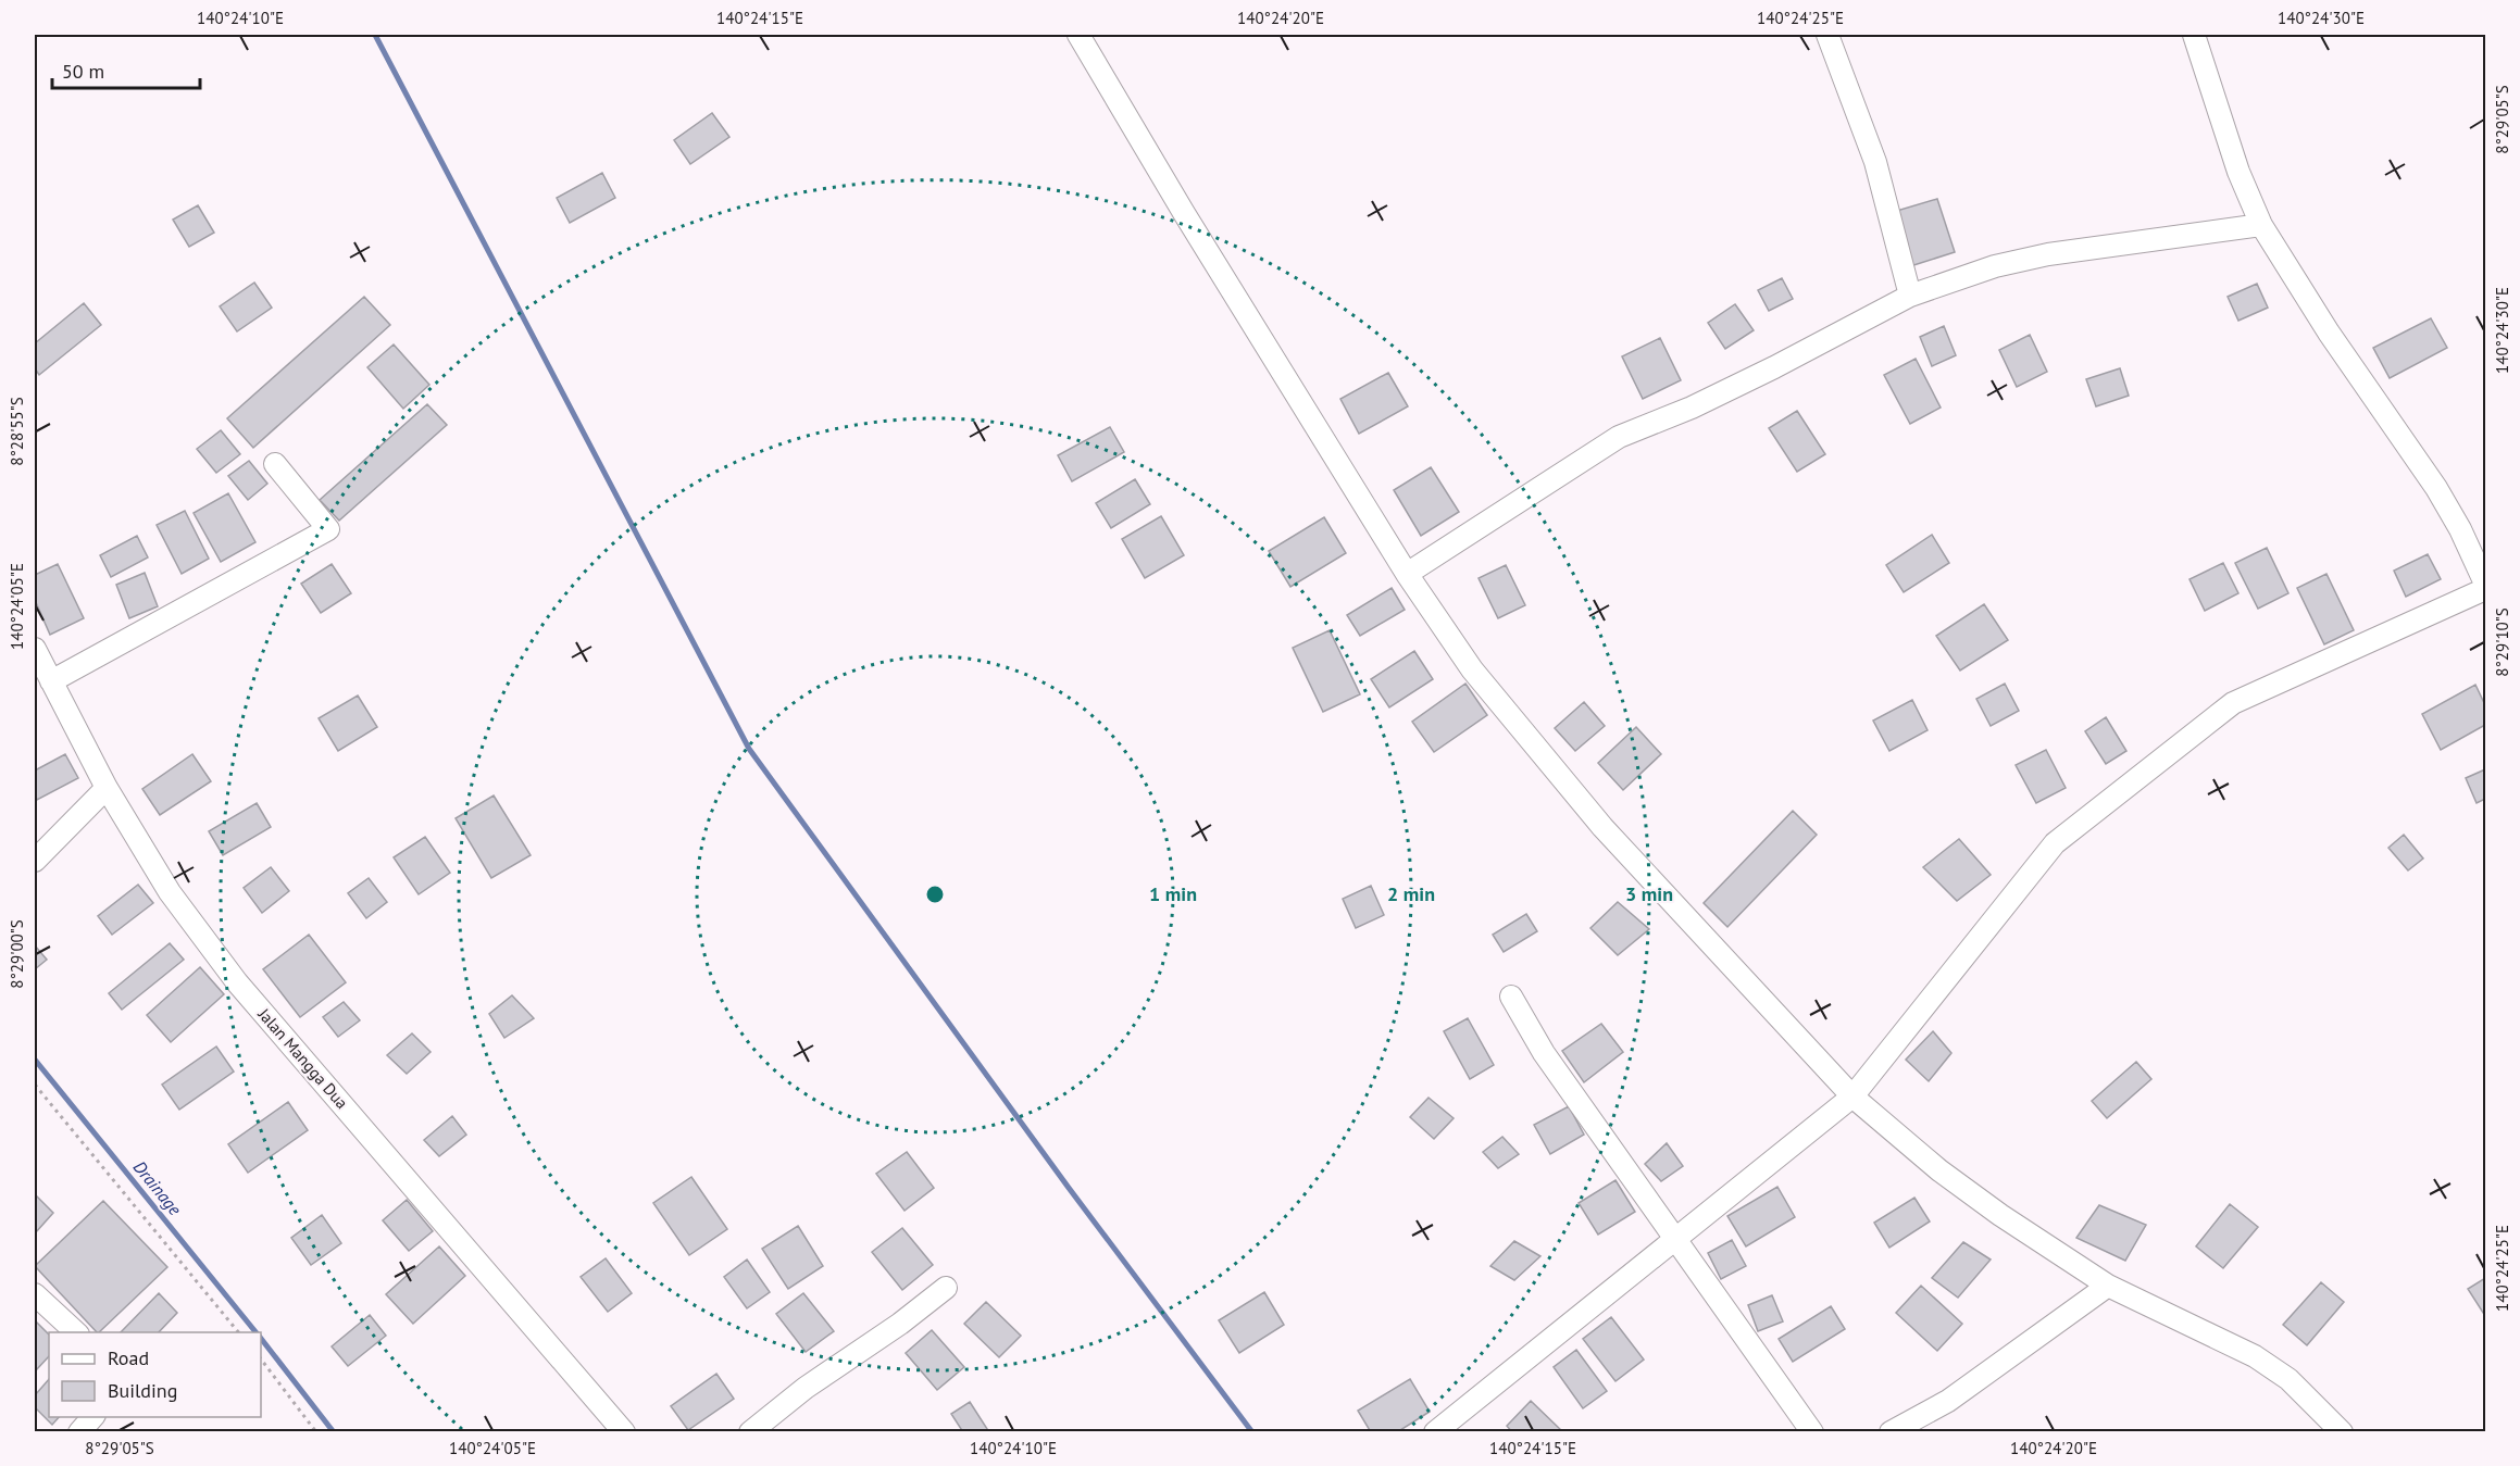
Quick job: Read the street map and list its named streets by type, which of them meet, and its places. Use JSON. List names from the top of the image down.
{
  "streets": {
    "street": ["Jalan Mangga Dua"]
  },
  "water": ["Drainage"],
  "legend": ["Road", "Building"],
  "scale_bar": "50 m",
  "coordinates": [
    "140°24'10\"E",
    "140°24'15\"E",
    "140°24'20\"E",
    "140°24'25\"E",
    "140°24'30\"E",
    "8°29'05\"S",
    "8°28'55\"S",
    "140°24'05\"E",
    "8°29'10\"S",
    "8°29'00\"S"
  ],
  "rings": ["1 min", "2 min", "3 min"]
}
